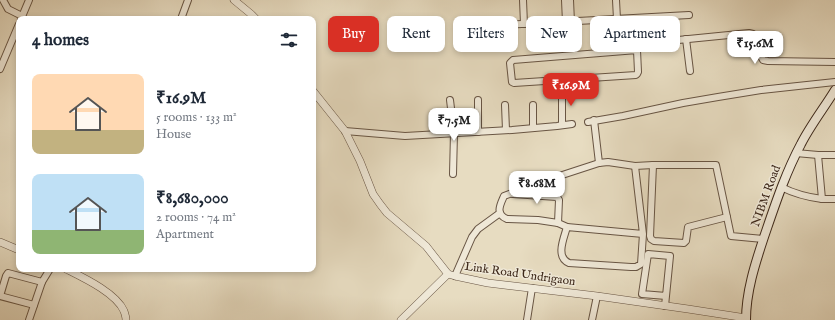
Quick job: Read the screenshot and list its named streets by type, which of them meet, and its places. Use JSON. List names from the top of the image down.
{
  "streets": {
    "main road": ["NIBM Road"],
    "street": ["Link Road Undrigaon"]
  },
  "crossings": [
    ["NIBM Road", "Link Road Undrigaon"]
  ],
  "page": {
    "chip": [
      "Buy",
      "Rent",
      "Filters",
      "New",
      "Apartment"
    ],
    "heading": "4 homes",
    "price": [
      "₹15.6M",
      "₹16.9M",
      "₹7.5M",
      "₹8.68M"
    ],
    "list": [
      {
        "name": "₹16.9M",
        "note": "5 rooms · 133 m² · House"
      },
      {
        "name": "₹8,680,000",
        "note": "2 rooms · 74 m² · Apartment"
      }
    ]
  }
}
